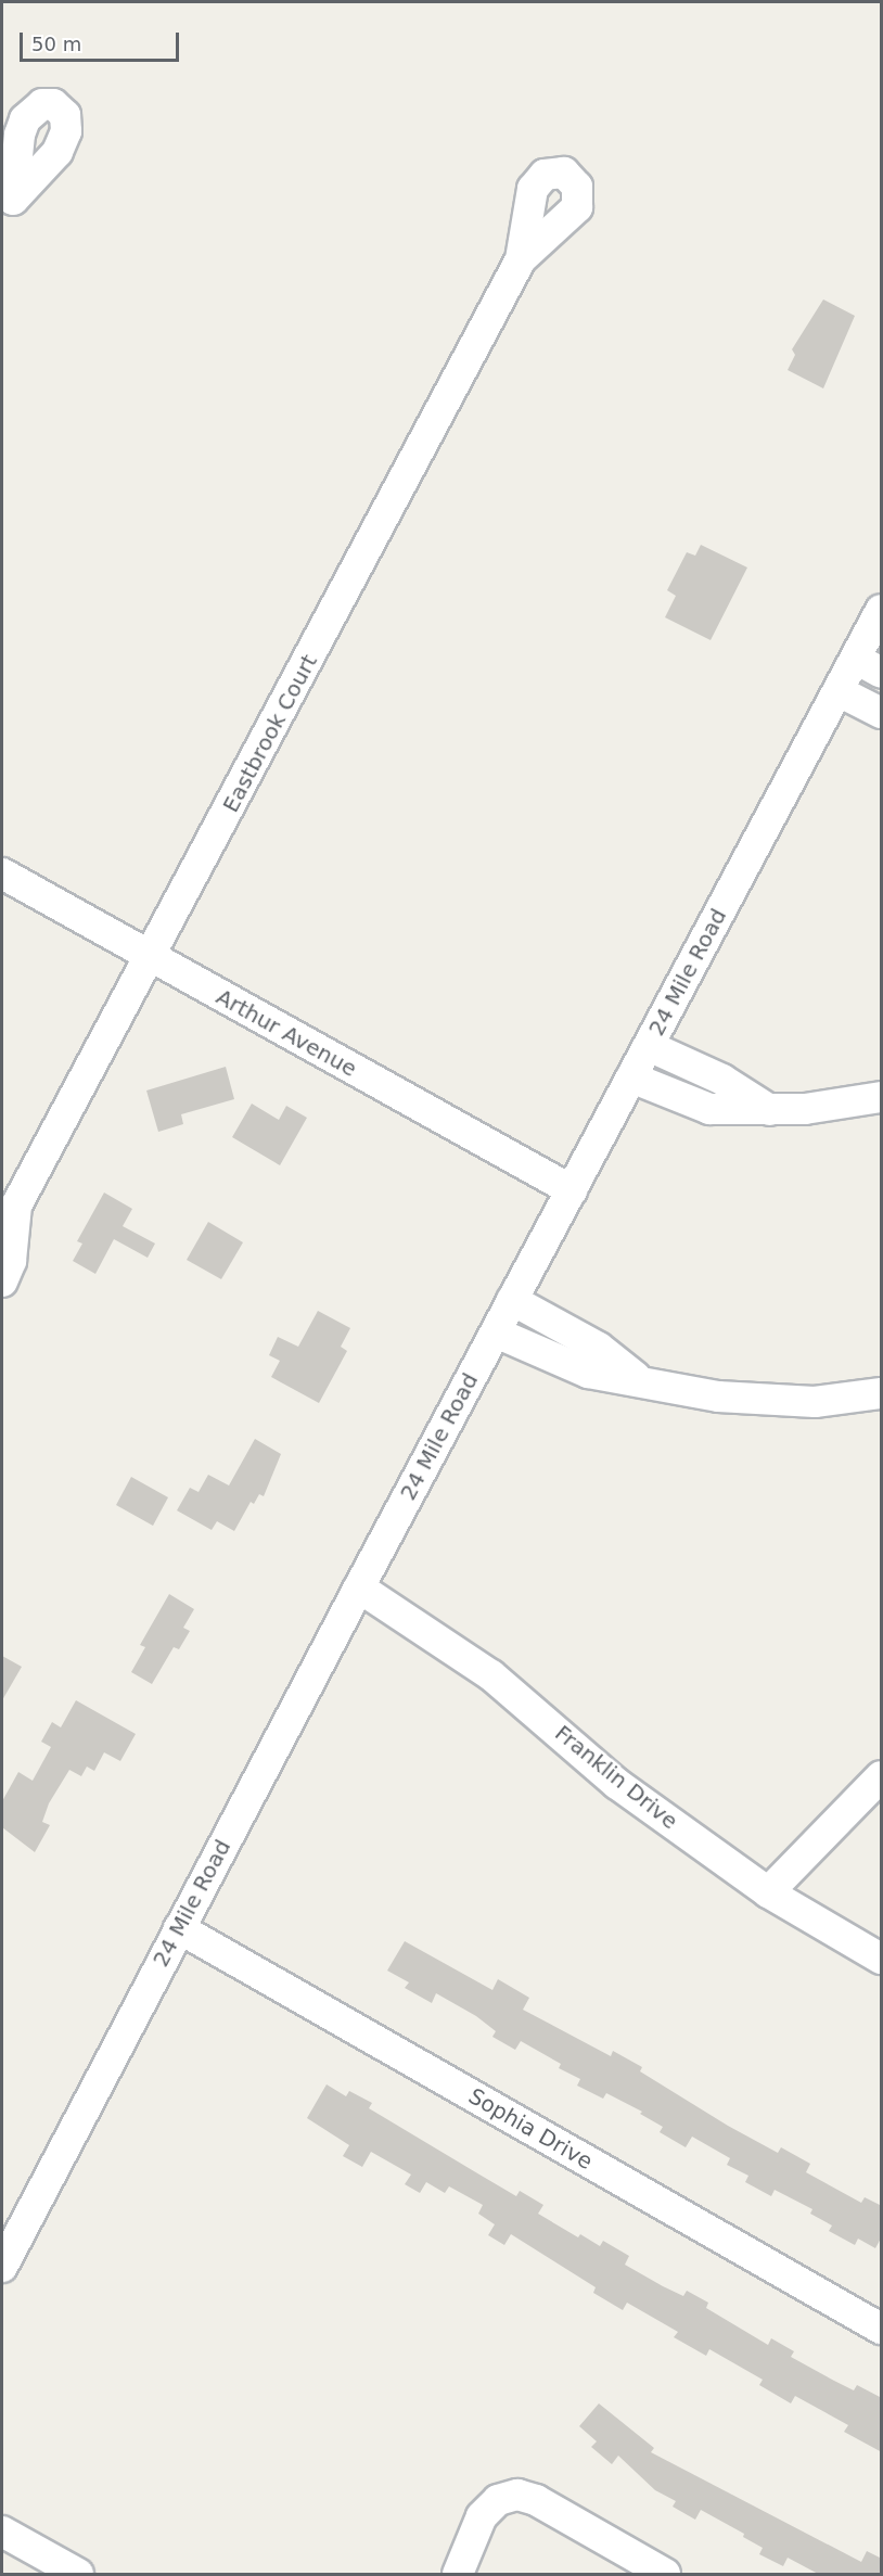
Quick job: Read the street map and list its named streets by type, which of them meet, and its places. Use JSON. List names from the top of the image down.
{
  "streets": {
    "street": [
      "Eastbrook Court",
      "24 Mile Road",
      "Arthur Avenue",
      "Franklin Drive",
      "Sophia Drive"
    ]
  },
  "crossings": [
    ["Eastbrook Court", "Arthur Avenue"],
    ["24 Mile Road", "Arthur Avenue"],
    ["24 Mile Road", "Franklin Drive"],
    ["24 Mile Road", "Sophia Drive"]
  ],
  "scale_bar": "50 m"
}
